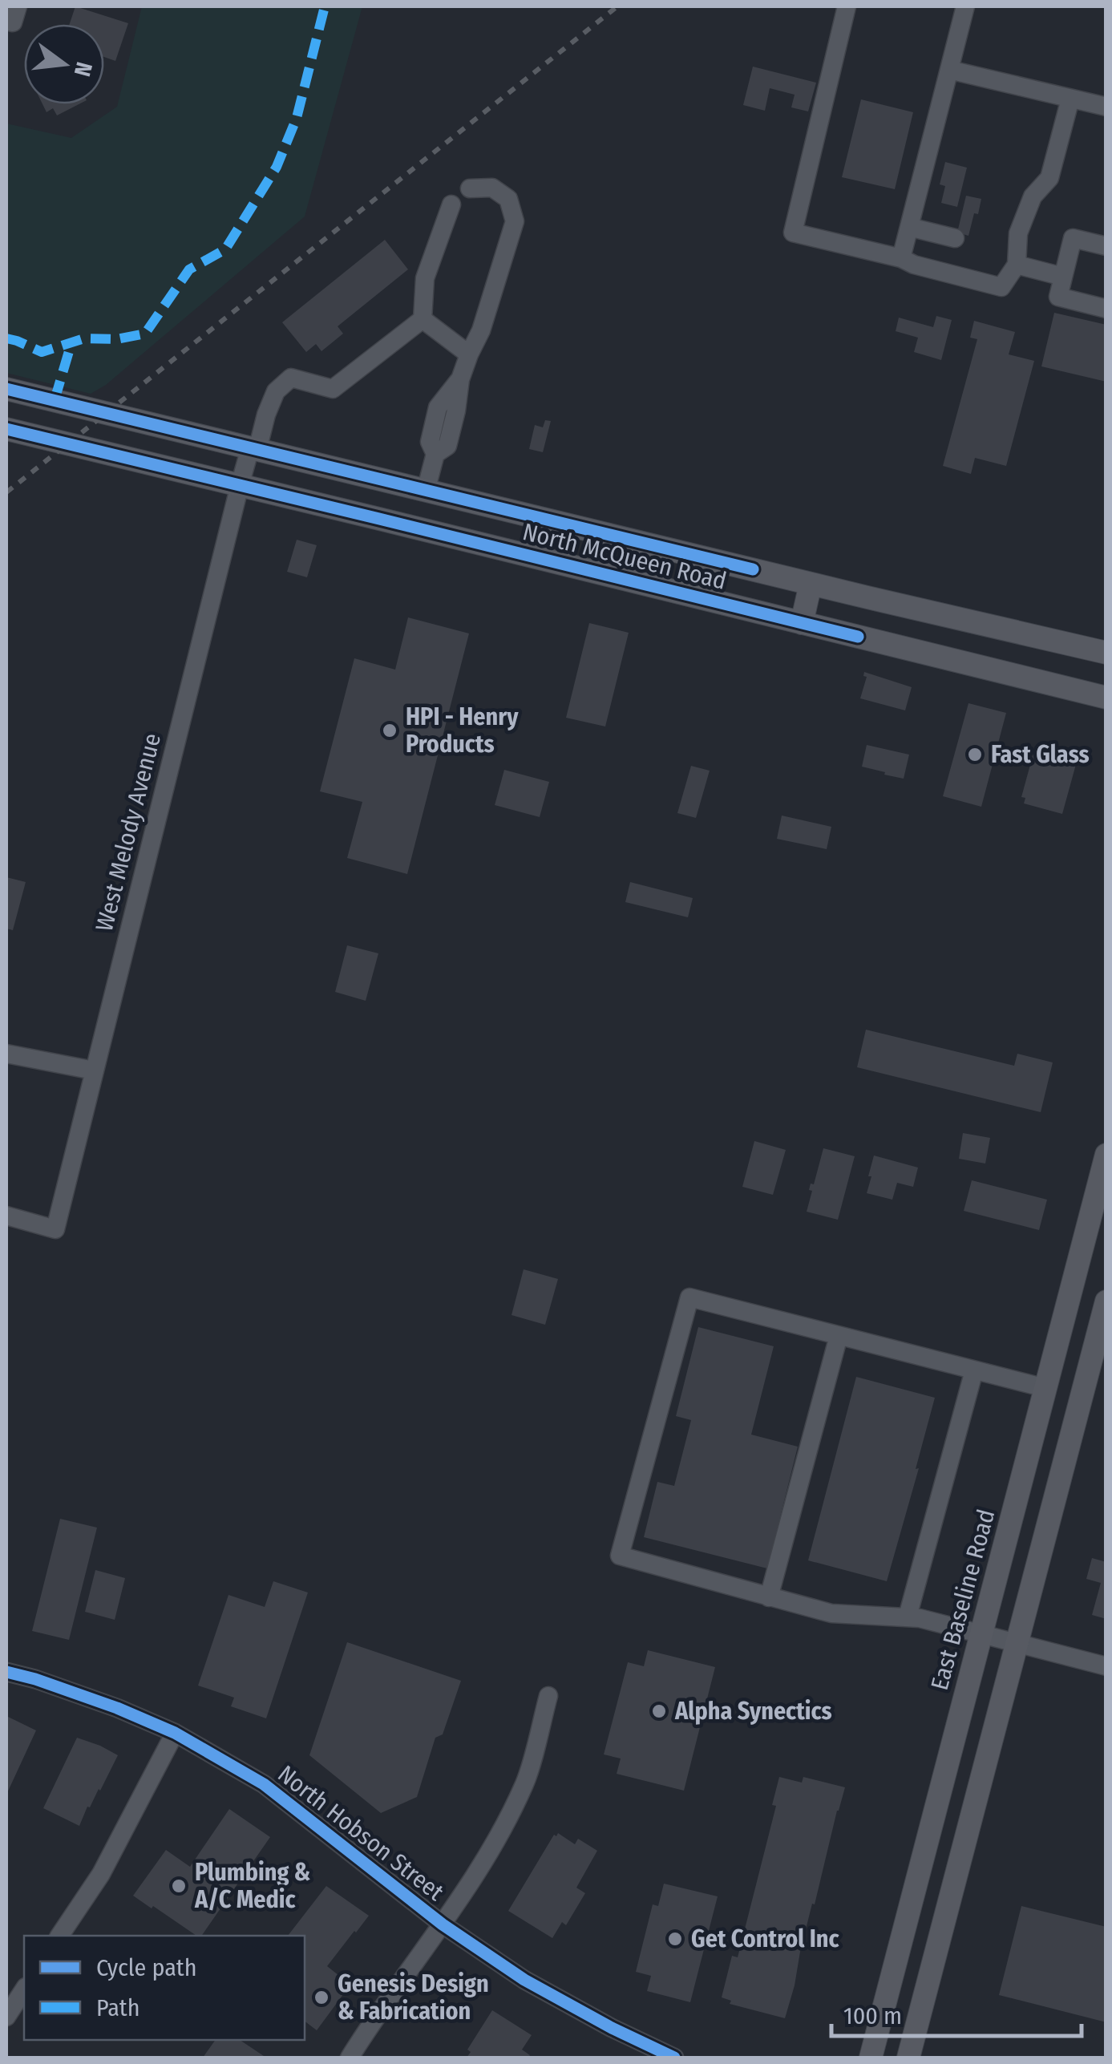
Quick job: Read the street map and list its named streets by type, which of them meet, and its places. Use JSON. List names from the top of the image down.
{
  "streets": {
    "main road": ["North McQueen Road", "East Baseline Road"],
    "street": ["West Melody Avenue", "North Hobson Street"]
  },
  "crossings": [
    ["North McQueen Road", "West Melody Avenue"]
  ],
  "places": [
    "HPI - Henry Products",
    "Fast Glass",
    "Alpha Synectics",
    "Plumbing & A/C Medic",
    "Get Control Inc",
    "Genesis Design & Fabrication"
  ],
  "legend": ["Cycle path", "Path"],
  "scale_bar": "100 m",
  "north": "right"
}
